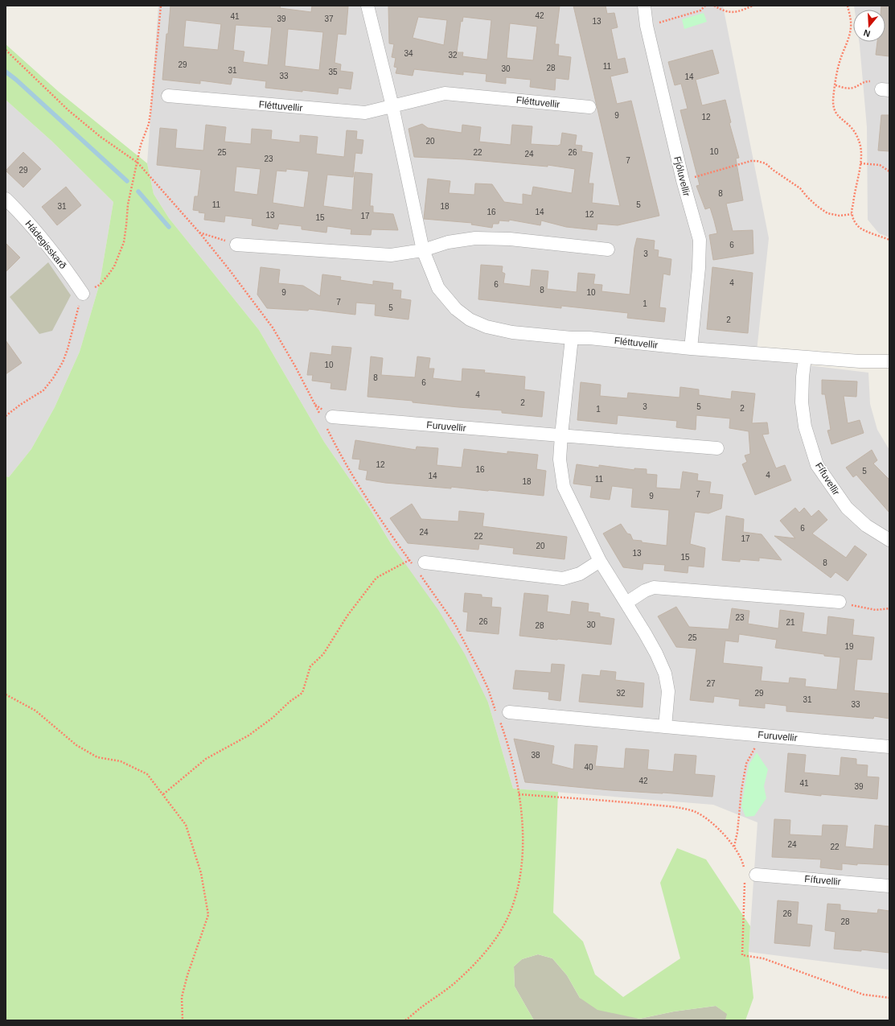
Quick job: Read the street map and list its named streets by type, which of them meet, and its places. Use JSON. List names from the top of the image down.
{
  "streets": {
    "street": [
      "Fléttuvellir",
      "Fjóluvellir",
      "Hádegisskarð",
      "Furuvellir",
      "Fífuvellir"
    ]
  },
  "crossings": [
    ["Fléttuvellir", "Fjóluvellir"],
    ["Fléttuvellir", "Fífuvellir"]
  ],
  "house_numbers": [
    "42",
    "41",
    "39",
    "37",
    "13",
    "34",
    "32",
    "29",
    "11",
    "28",
    "30",
    "31",
    "35",
    "33",
    "14",
    "9",
    "12",
    "20",
    "10",
    "25",
    "22",
    "26",
    "24",
    "23",
    "7",
    "29",
    "8",
    "11",
    "5",
    "31",
    "18",
    "16",
    "14",
    "12",
    "13",
    "17",
    "15",
    "6",
    "3",
    "4",
    "6",
    "8",
    "9",
    "10",
    "7",
    "1",
    "5",
    "2",
    "10",
    "8",
    "6",
    "4",
    "2",
    "3",
    "5",
    "2",
    "1",
    "12",
    "16",
    "5",
    "4",
    "14",
    "11",
    "18",
    "7",
    "9",
    "6",
    "24",
    "22",
    "17",
    "20",
    "13",
    "15",
    "8",
    "23",
    "26",
    "21",
    "30",
    "28",
    "25",
    "19",
    "27",
    "32",
    "29",
    "31",
    "33",
    "38",
    "40",
    "42",
    "41",
    "39",
    "24",
    "22",
    "26",
    "28"
  ],
  "north": "bottom"
}
